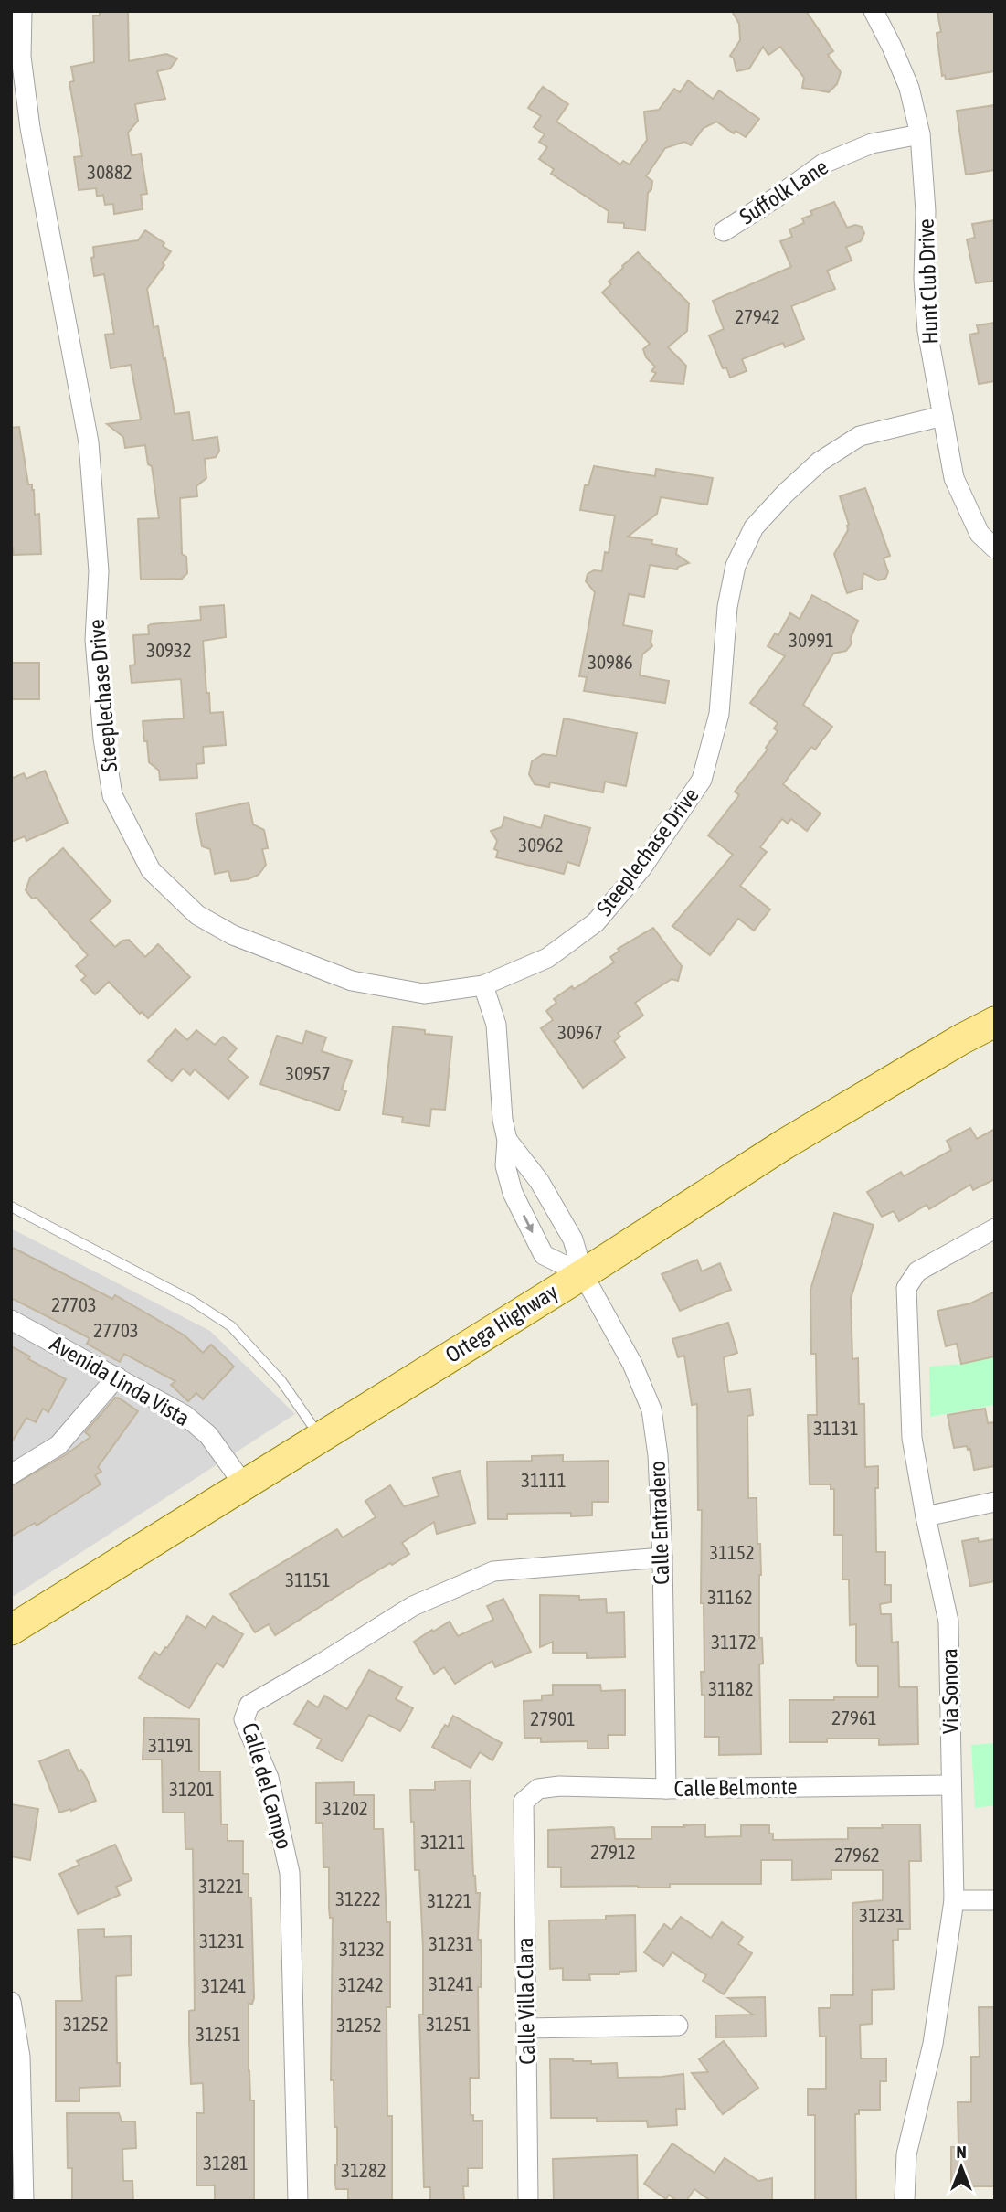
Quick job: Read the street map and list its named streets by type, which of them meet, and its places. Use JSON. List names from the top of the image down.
{
  "streets": {
    "main road": ["Ortega Highway"],
    "street": [
      "Suffolk Lane",
      "Hunt Club Drive",
      "Steeplechase Drive",
      "Avenida Linda Vista",
      "Calle Entradero",
      "Via Sonora",
      "Calle del Campo",
      "Calle Belmonte",
      "Calle Villa Clara"
    ]
  },
  "crossings": [
    ["Suffolk Lane", "Hunt Club Drive"],
    ["Hunt Club Drive", "Steeplechase Drive"],
    ["Steeplechase Drive", "Calle Entradero"],
    ["Ortega Highway", "Avenida Linda Vista"],
    ["Ortega Highway", "Calle Entradero"],
    ["Calle Entradero", "Calle del Campo"],
    ["Calle Entradero", "Calle Belmonte"],
    ["Via Sonora", "Calle Belmonte"],
    ["Calle Belmonte", "Calle Villa Clara"]
  ],
  "house_numbers": [
    "30882",
    "27942",
    "30991",
    "30932",
    "30986",
    "30962",
    "30967",
    "30957",
    "27703",
    "27703",
    "31131",
    "31111",
    "31152",
    "31151",
    "31162",
    "31172",
    "31182",
    "27961",
    "27901",
    "31191",
    "31201",
    "31202",
    "31211",
    "27912",
    "27962",
    "31221",
    "31222",
    "31221",
    "31231",
    "31231",
    "31231",
    "31232",
    "31241",
    "31242",
    "31241",
    "31252",
    "31251",
    "31252",
    "31251",
    "31281",
    "31282"
  ],
  "north": "top"
}
